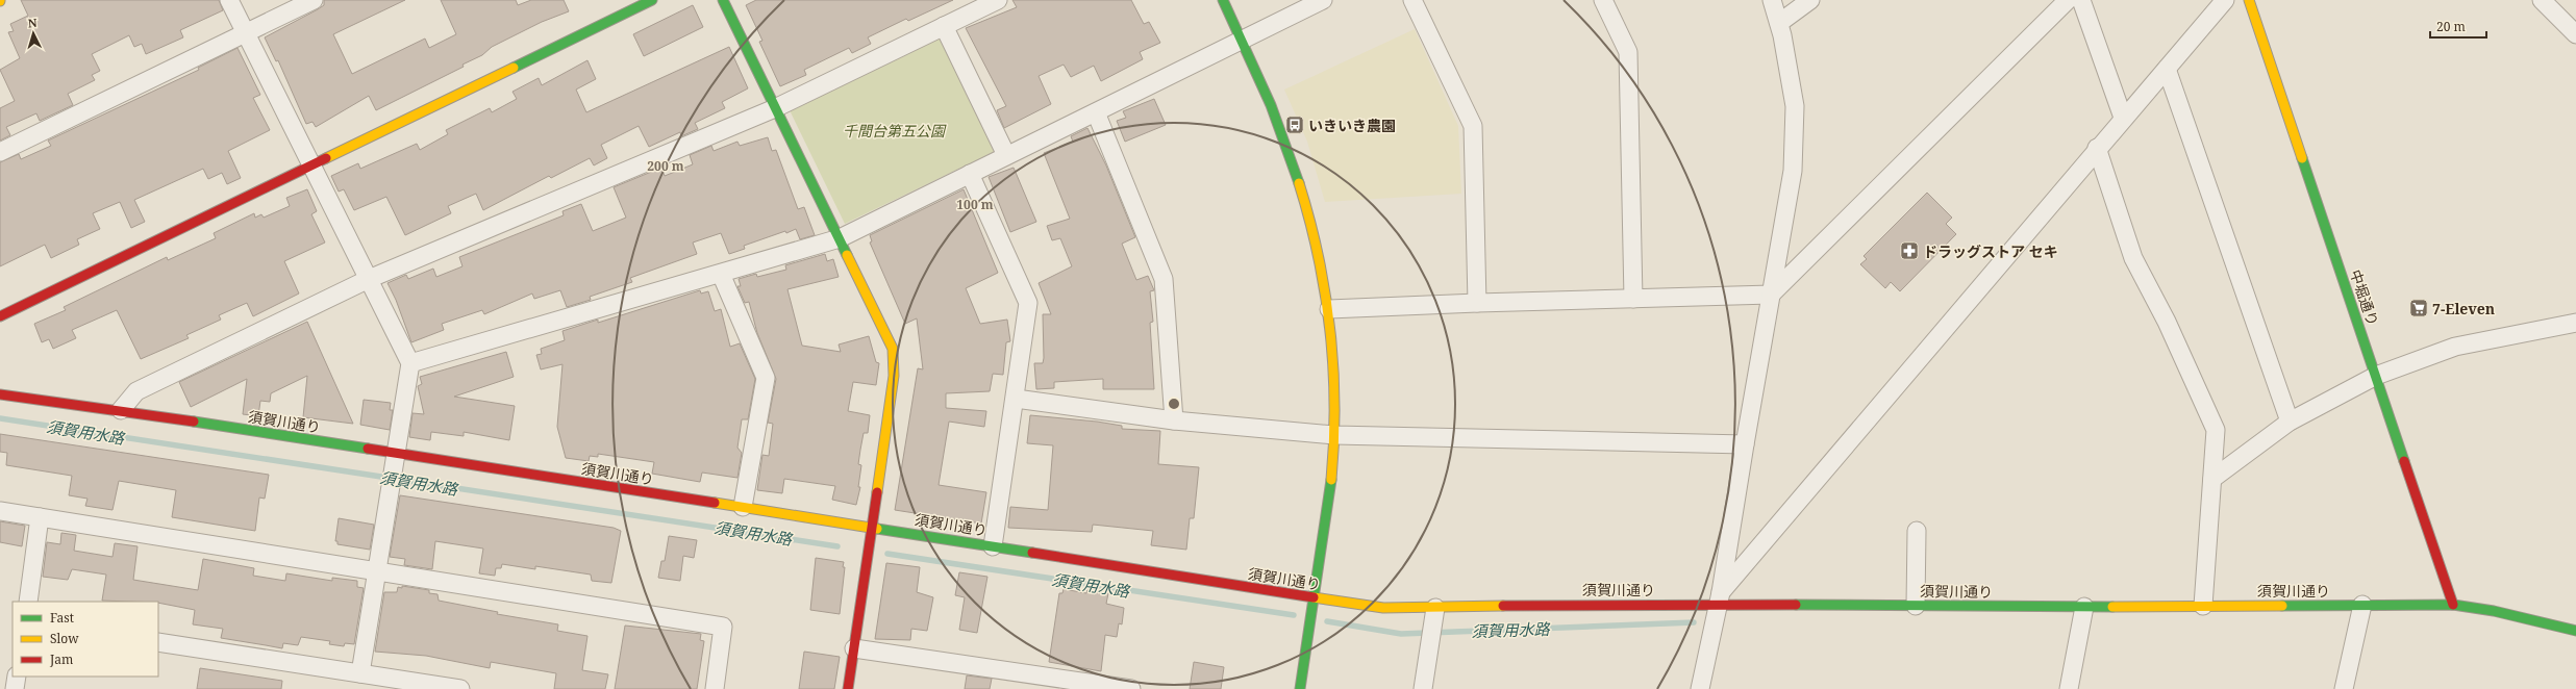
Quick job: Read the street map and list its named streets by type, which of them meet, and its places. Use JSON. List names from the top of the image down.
{
  "streets": {
    "street": ["中堀通り", "須賀川通り"]
  },
  "crossings": [
    ["中堀通り", "須賀川通り"]
  ],
  "water": ["須賀用水路"],
  "parks": ["千間台第五公園"],
  "places": {
    "bus stop": ["いきいき農園"],
    "pharmacy": ["ドラッグストア セキ"],
    "supermarket": ["7-Eleven"]
  },
  "legend": ["Fast", "Slow", "Jam"],
  "scale_bar": "20 m",
  "north": "top",
  "rings": ["200 m", "100 m"]
}
